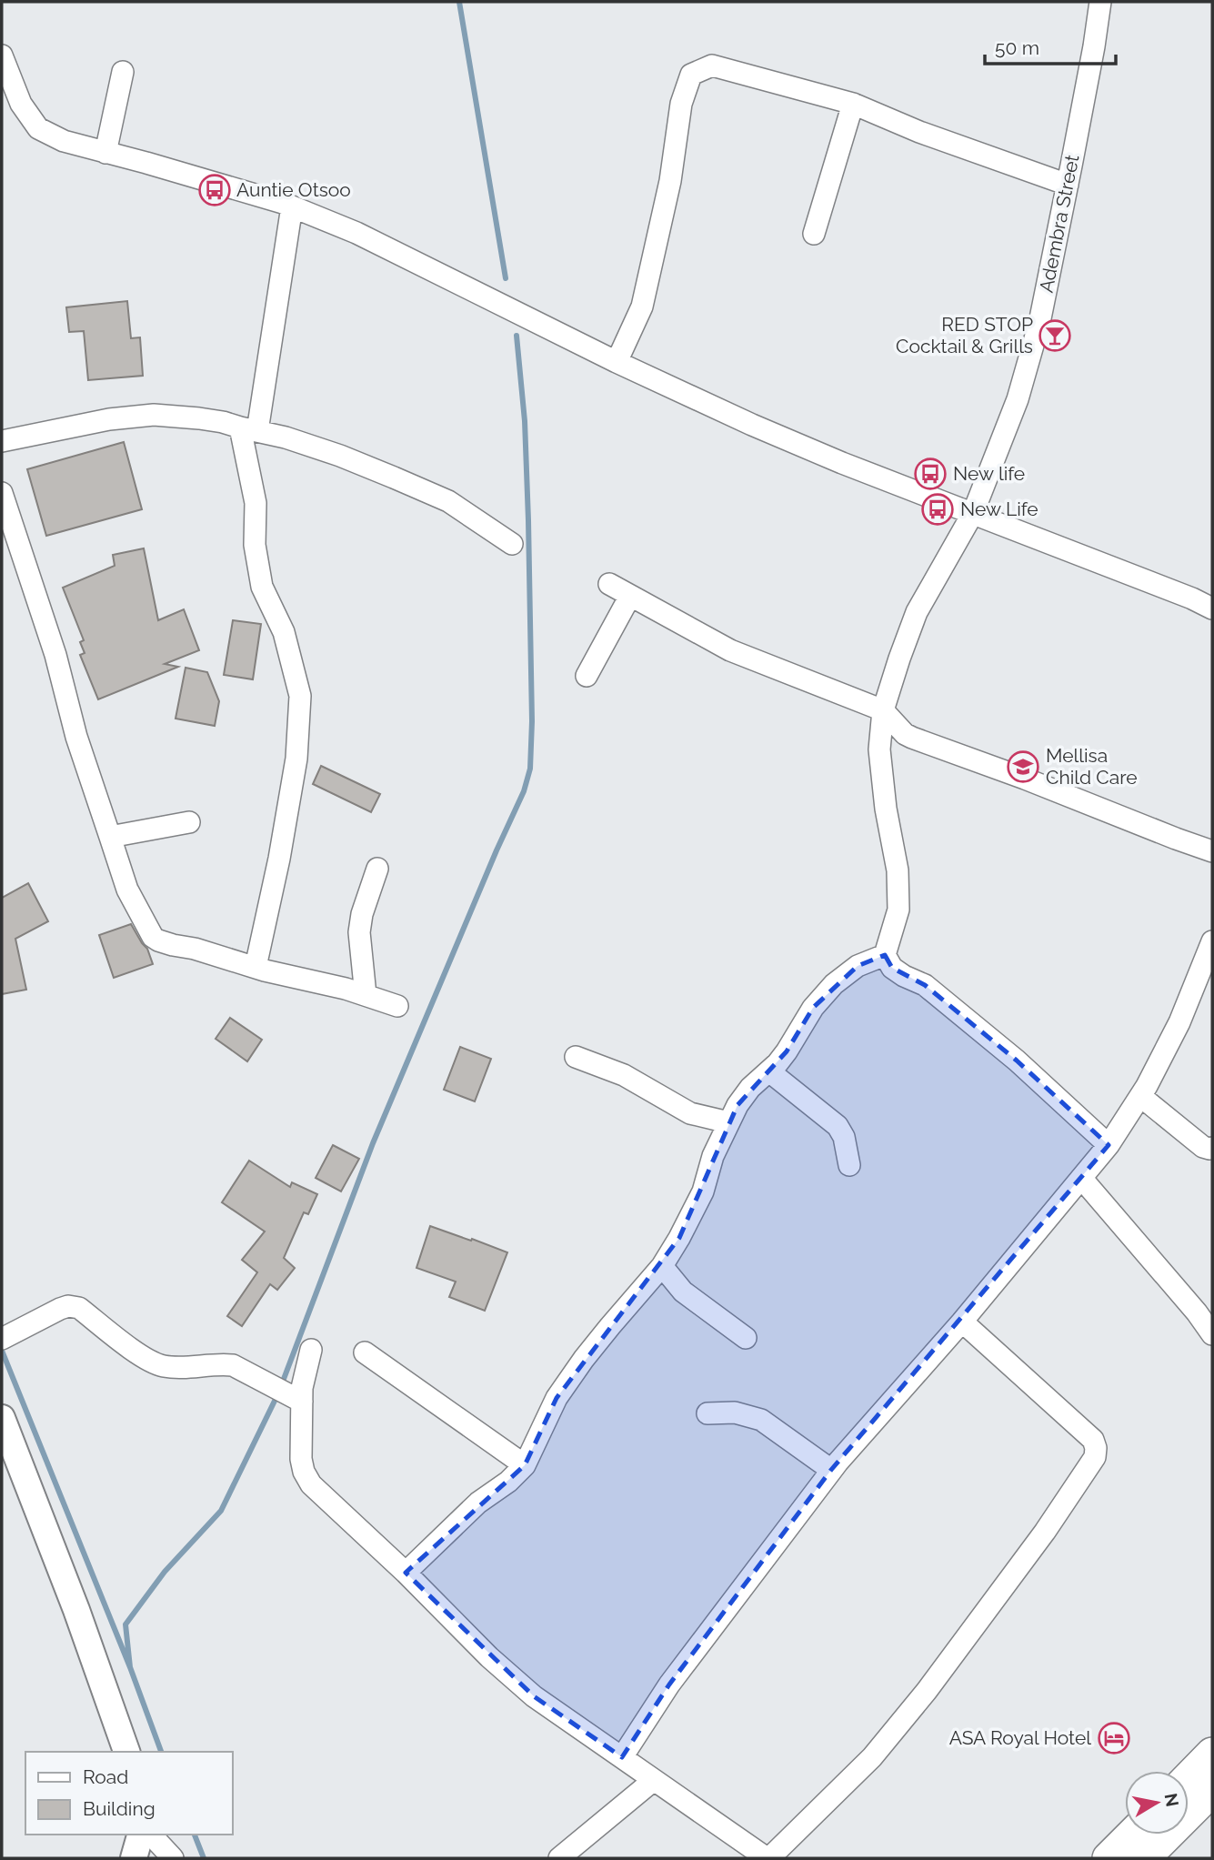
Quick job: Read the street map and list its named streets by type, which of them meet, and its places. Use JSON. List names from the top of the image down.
{
  "streets": {
    "street": ["Adembra Street"]
  },
  "places": {
    "bus stop": ["Auntie Otsoo", "New life", "New Life"],
    "bar": ["RED STOP Cocktail & Grills"],
    "school or university": ["Mellisa Child Care"],
    "hotel": ["ASA Royal Hotel"]
  },
  "legend": ["Road", "Building"],
  "scale_bar": "50 m",
  "north": "right"
}
